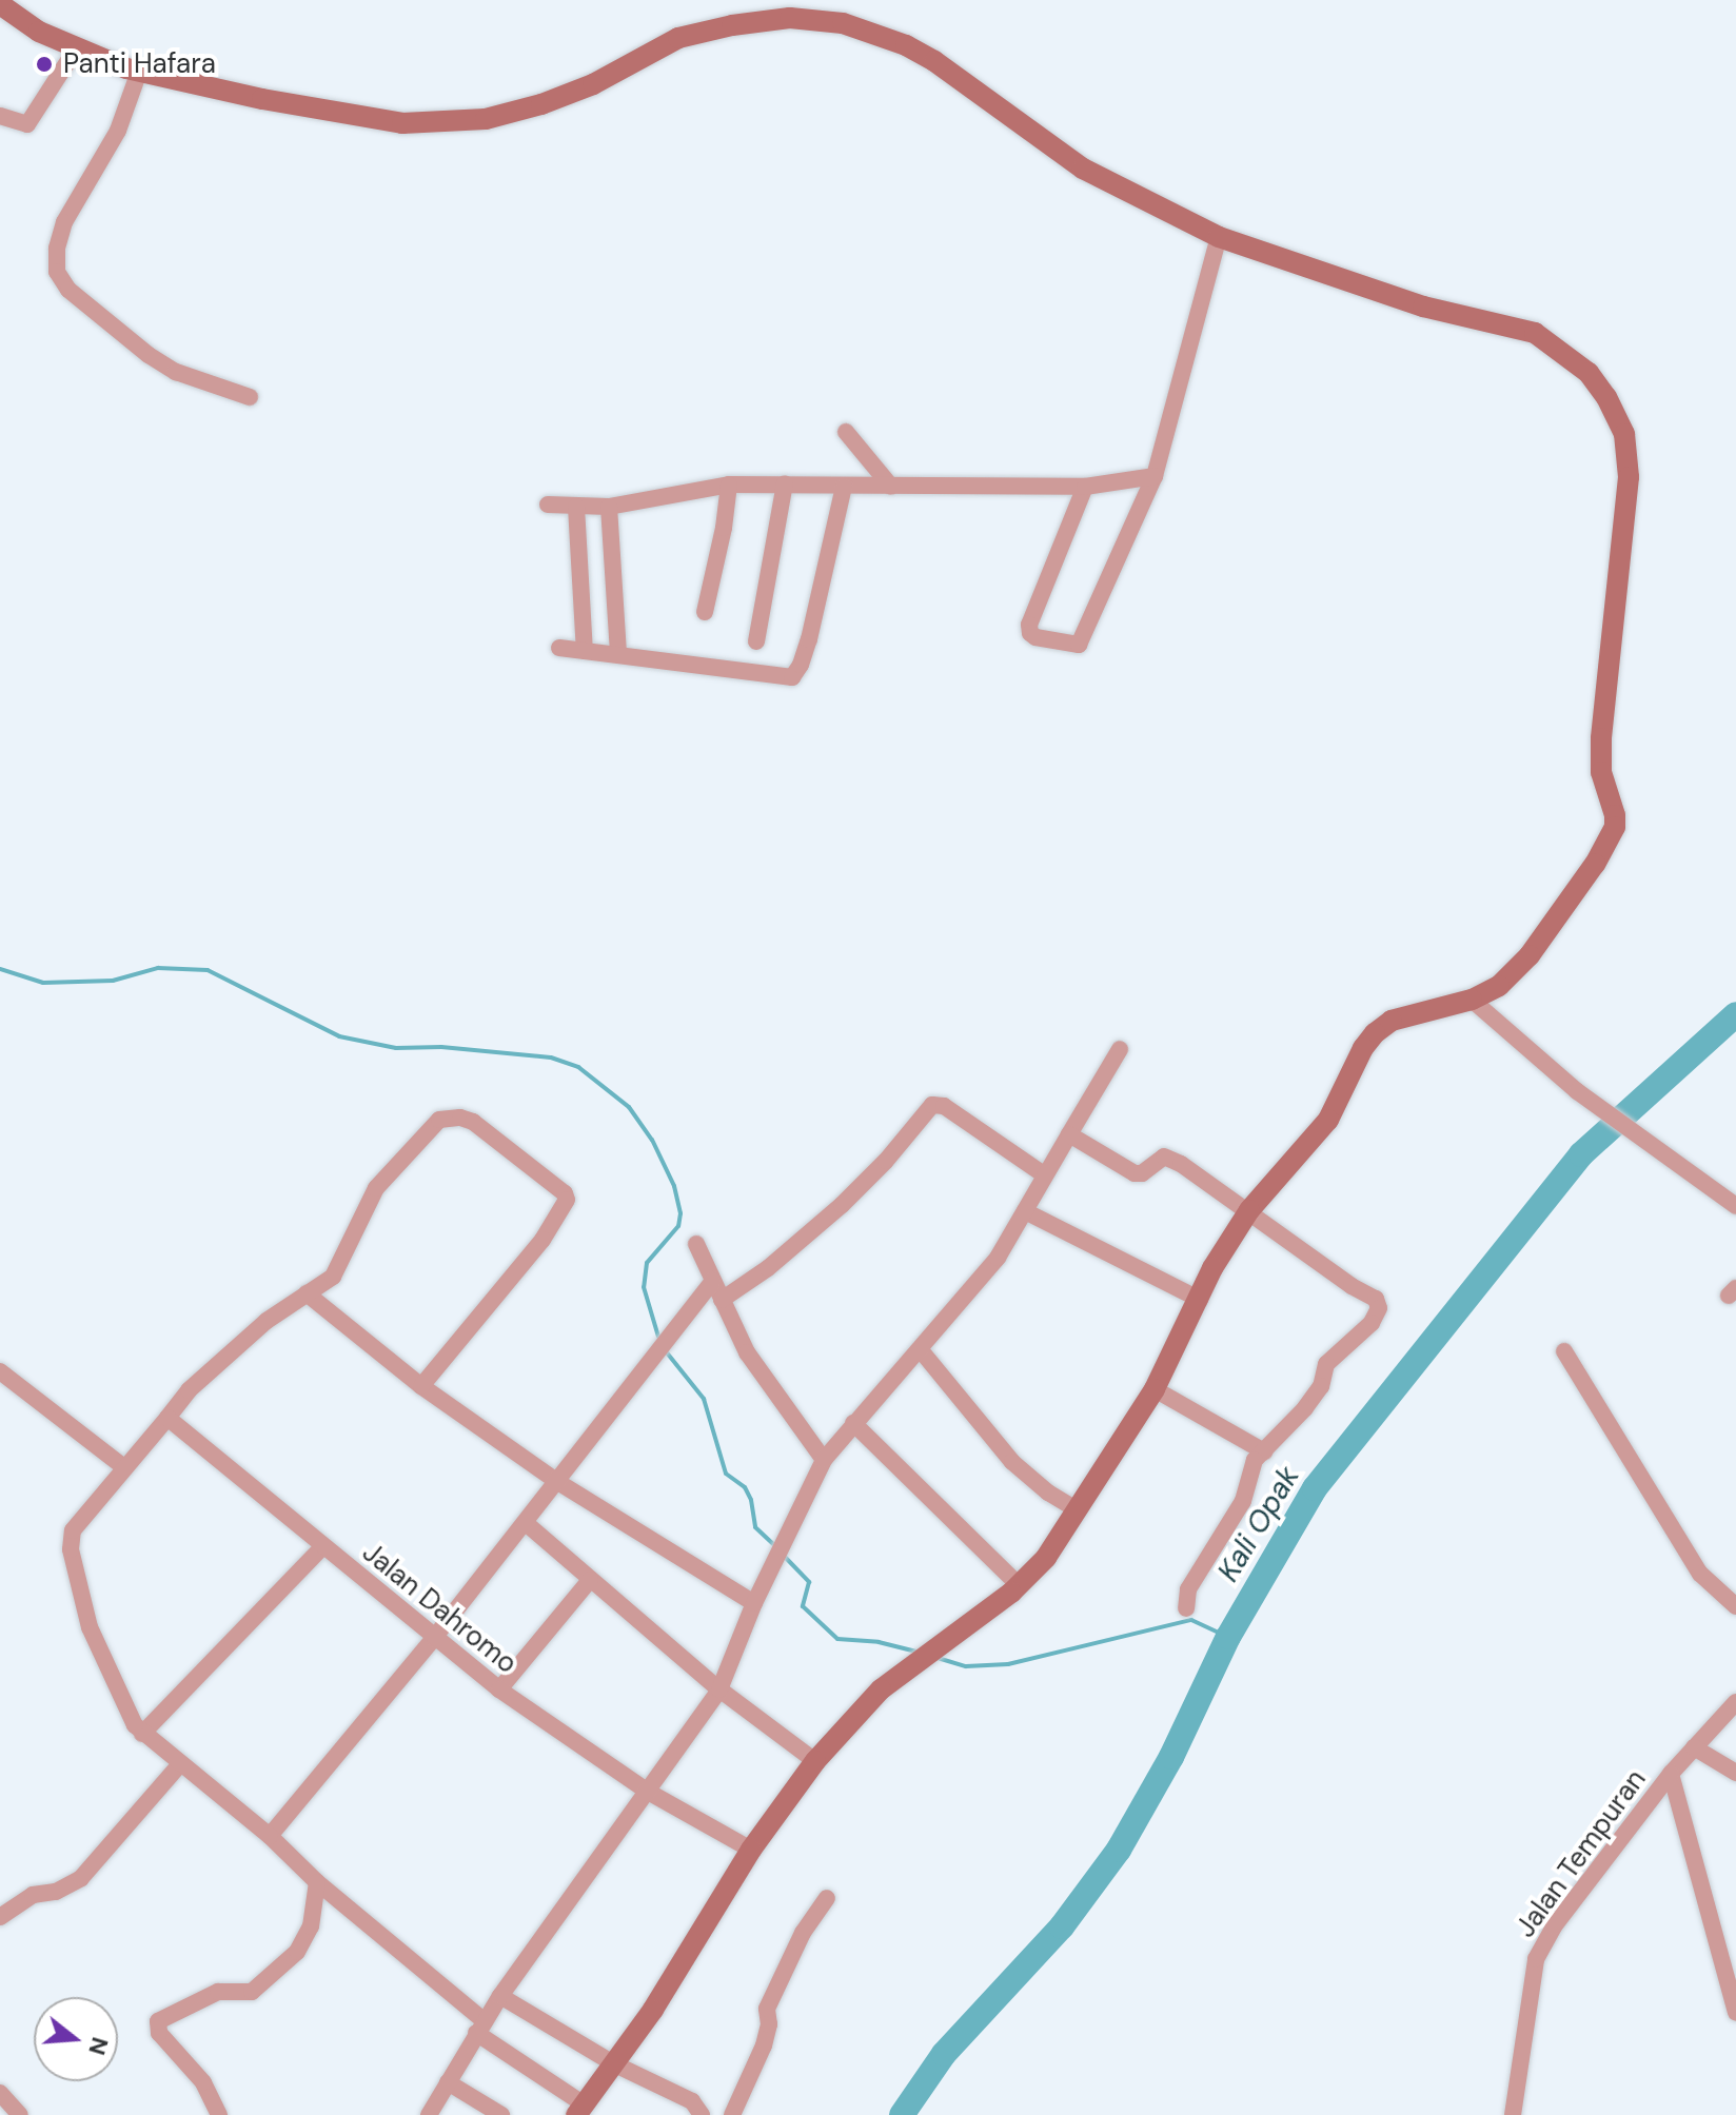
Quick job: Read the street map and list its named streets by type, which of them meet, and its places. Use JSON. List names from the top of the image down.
{
  "streets": {
    "street": ["Jalan Dahromo", "Jalan Tempuran"]
  },
  "water": ["Kali Opak"],
  "places": ["Panti Hafara"],
  "north": "right"
}
